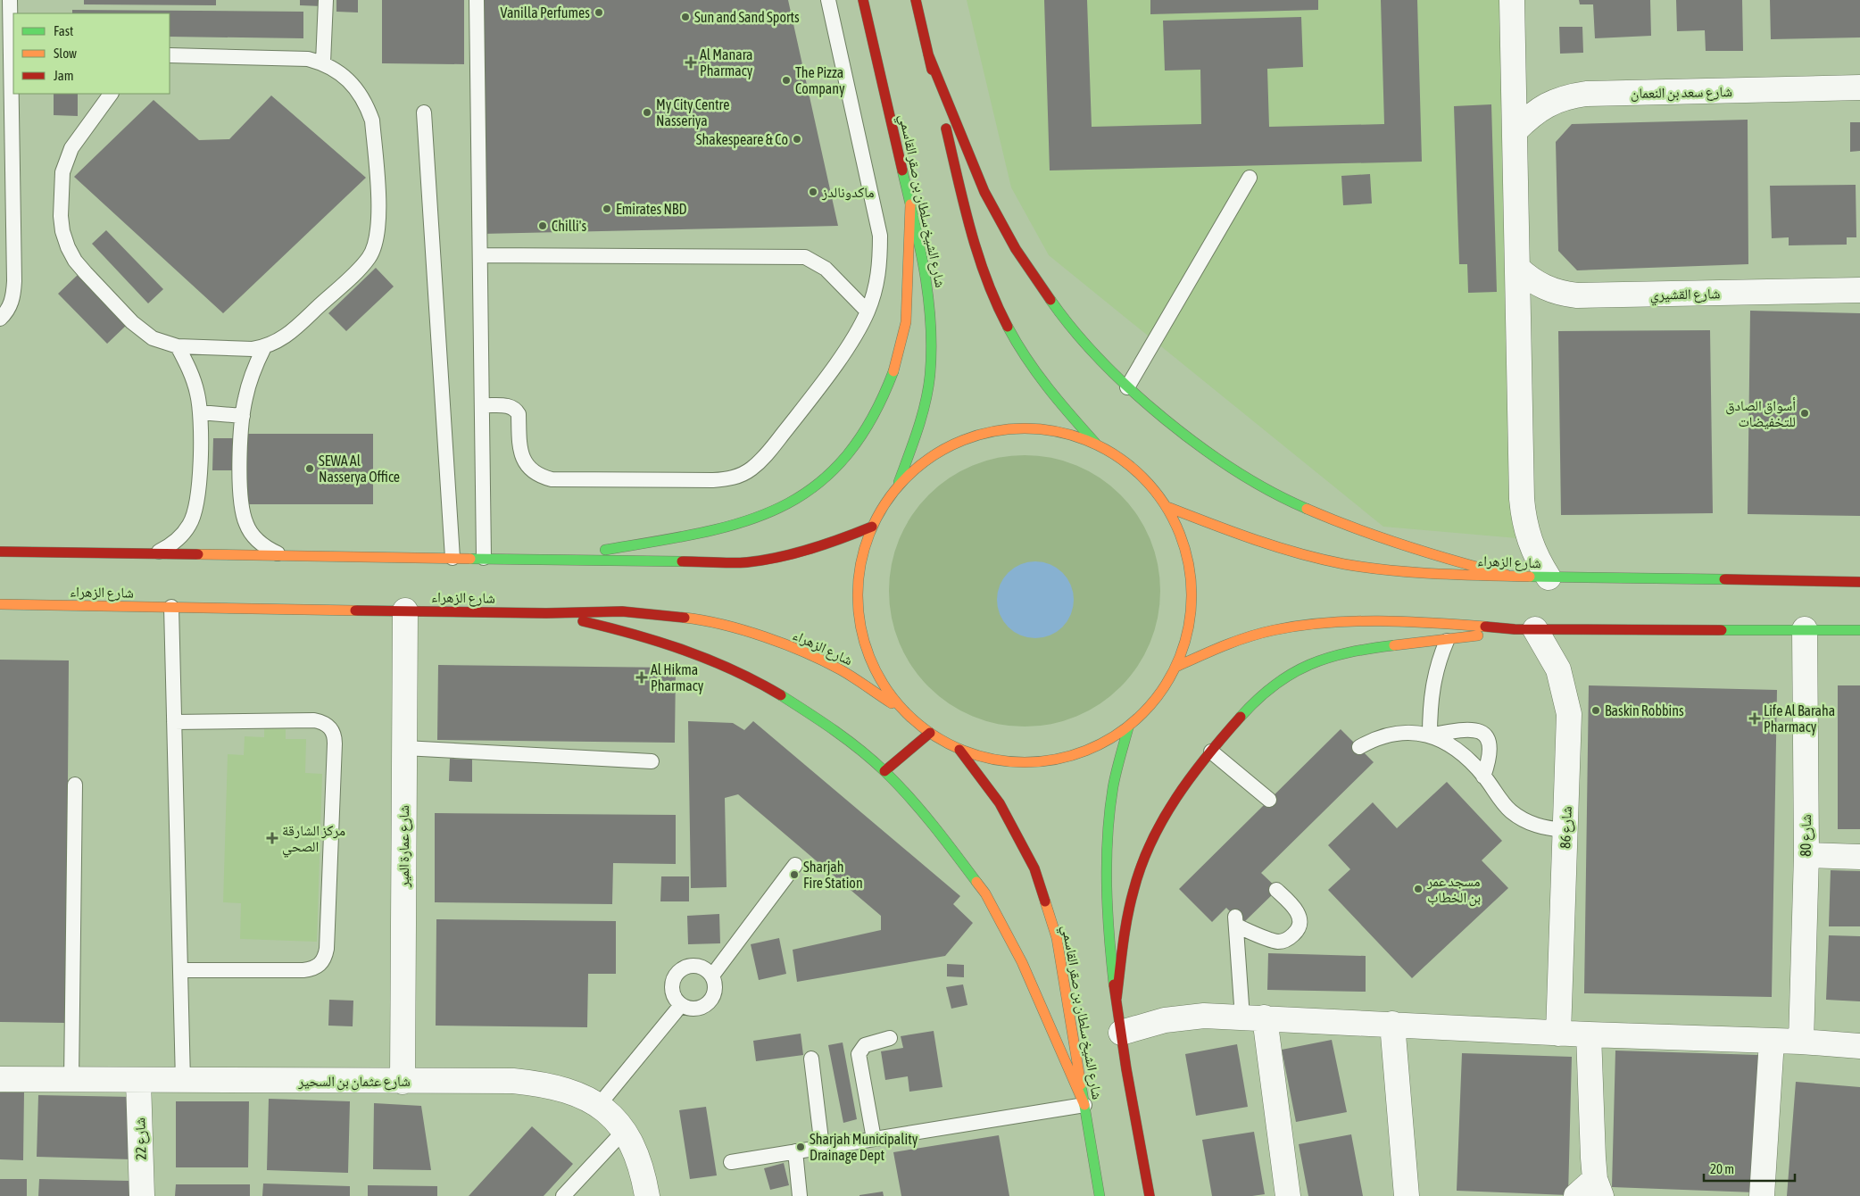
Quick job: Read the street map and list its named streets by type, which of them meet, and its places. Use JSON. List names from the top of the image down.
{
  "streets": {
    "main road": ["شارع الشيخ سلطان بن صقر القاسمي", "شارع الزهراء"],
    "street": [
      "شارع سعد بن النعمان",
      "شارع القشيري",
      "شارع 86",
      "شارع 80",
      "شارع عمارة المير",
      "شارع عثمان بن السحير",
      "شارع 22"
    ]
  },
  "crossings": [
    ["شارع الزهراء", "شارع عمارة المير"],
    ["شارع عمارة المير", "شارع عثمان بن السحير"],
    ["شارع عثمان بن السحير", "شارع 22"]
  ],
  "places": {
    "other": [
      "Vanilla Perfumes",
      "Sun and Sand Sports",
      "The Pizza Company",
      "My City Centre Nasseriya",
      "Shakespeare & Co",
      "ماكدونالدز",
      "Emirates NBD",
      "Chilli's",
      "أسواق الصادق للتخفيضات",
      "SEWA Al Nasserya Office",
      "Baskin Robbins",
      "Sharjah Fire Station",
      "مسجد عمر بن الخطاب",
      "Sharjah Municipality Drainage Dept"
    ],
    "health": [
      "Al Manara Pharmacy",
      "Al Hikma Pharmacy",
      "Life Al Baraha Pharmacy",
      "مركز الشارقة الصحي"
    ]
  },
  "legend": ["Fast", "Slow", "Jam"],
  "scale_bar": "20 m"
}
